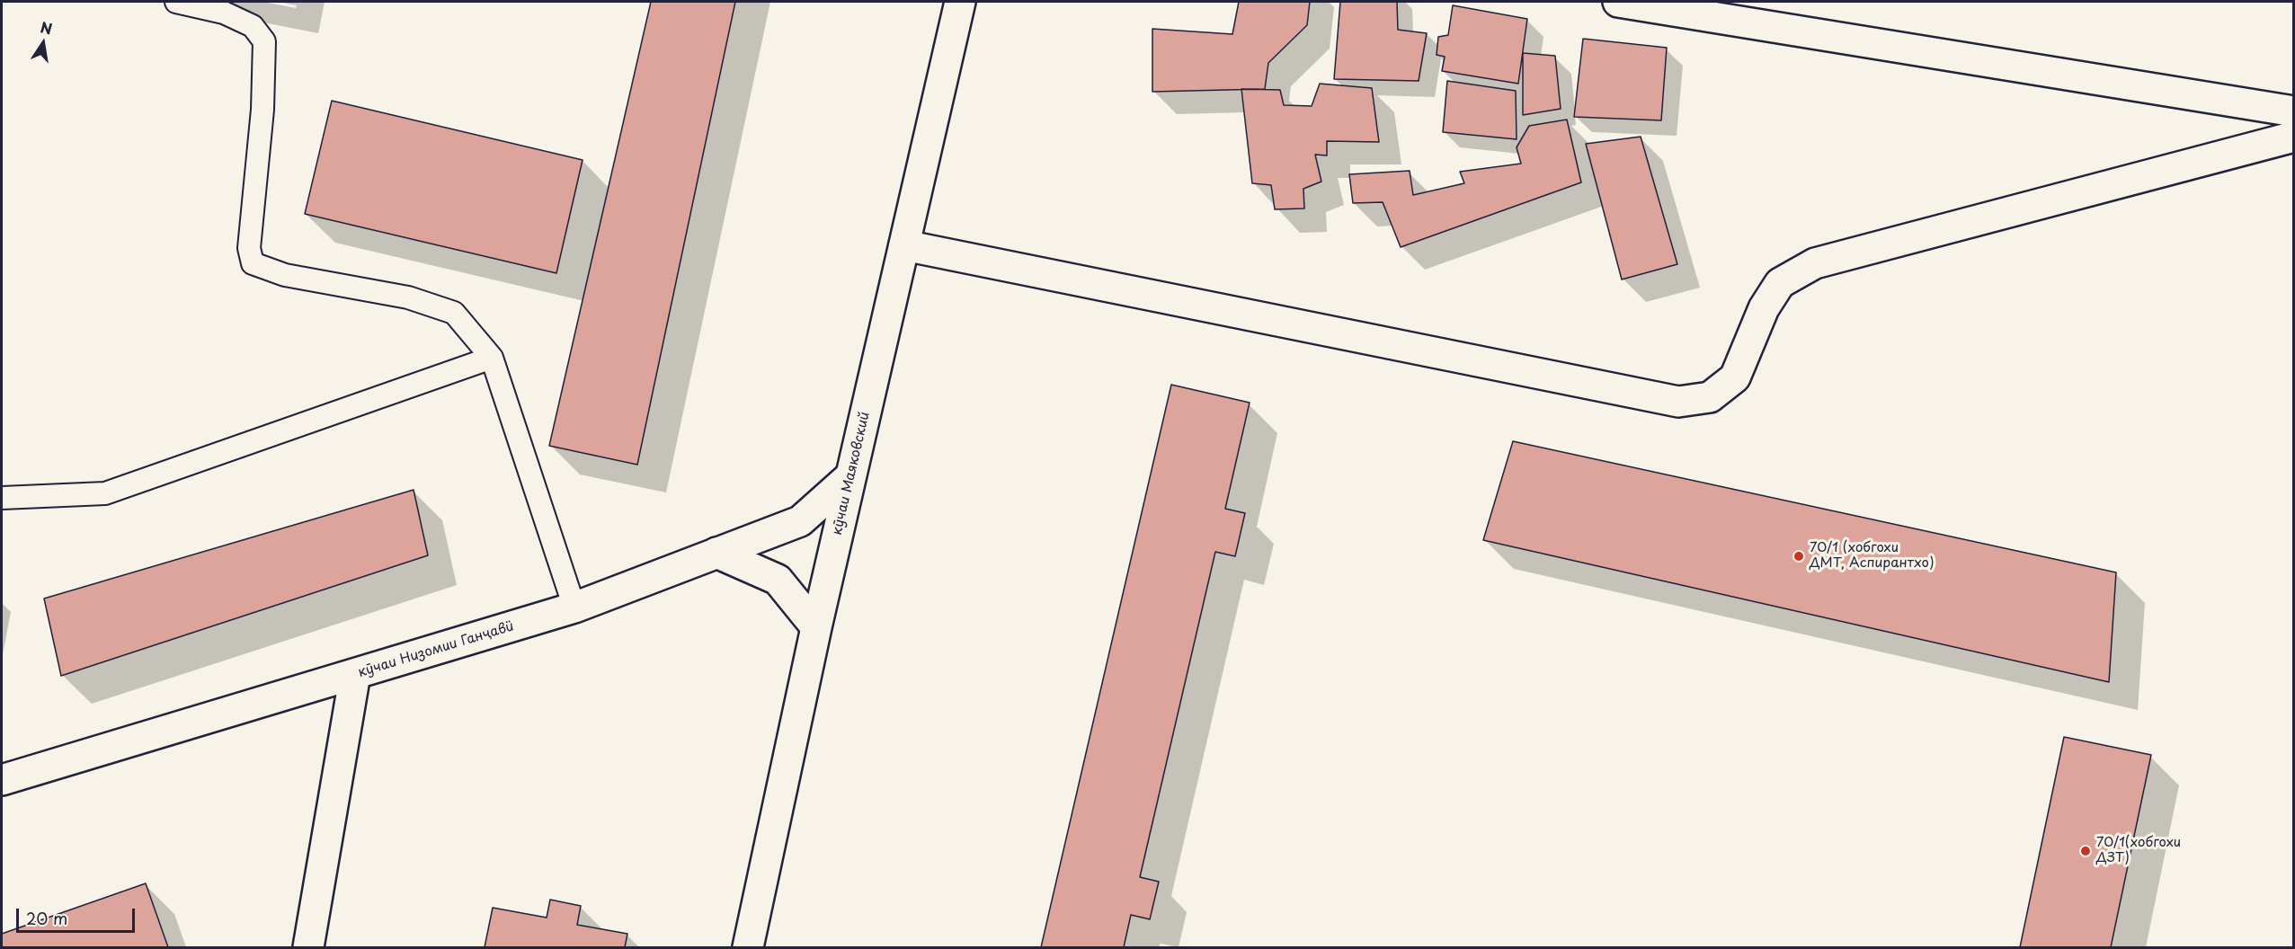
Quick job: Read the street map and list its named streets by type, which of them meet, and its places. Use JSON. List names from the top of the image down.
{
  "streets": {
    "street": ["кӯчаи Маяковский", "кӯчаи Низомии Ганҷавӣ"]
  },
  "crossings": [
    ["кӯчаи Маяковский", "кӯчаи Низомии Ганҷавӣ"]
  ],
  "places": ["70/1 (хобгохи ДМТ, Аспирантхо)", "70/1(хобгохи ДЗТ)"],
  "scale_bar": "20 m",
  "north": "top"
}
